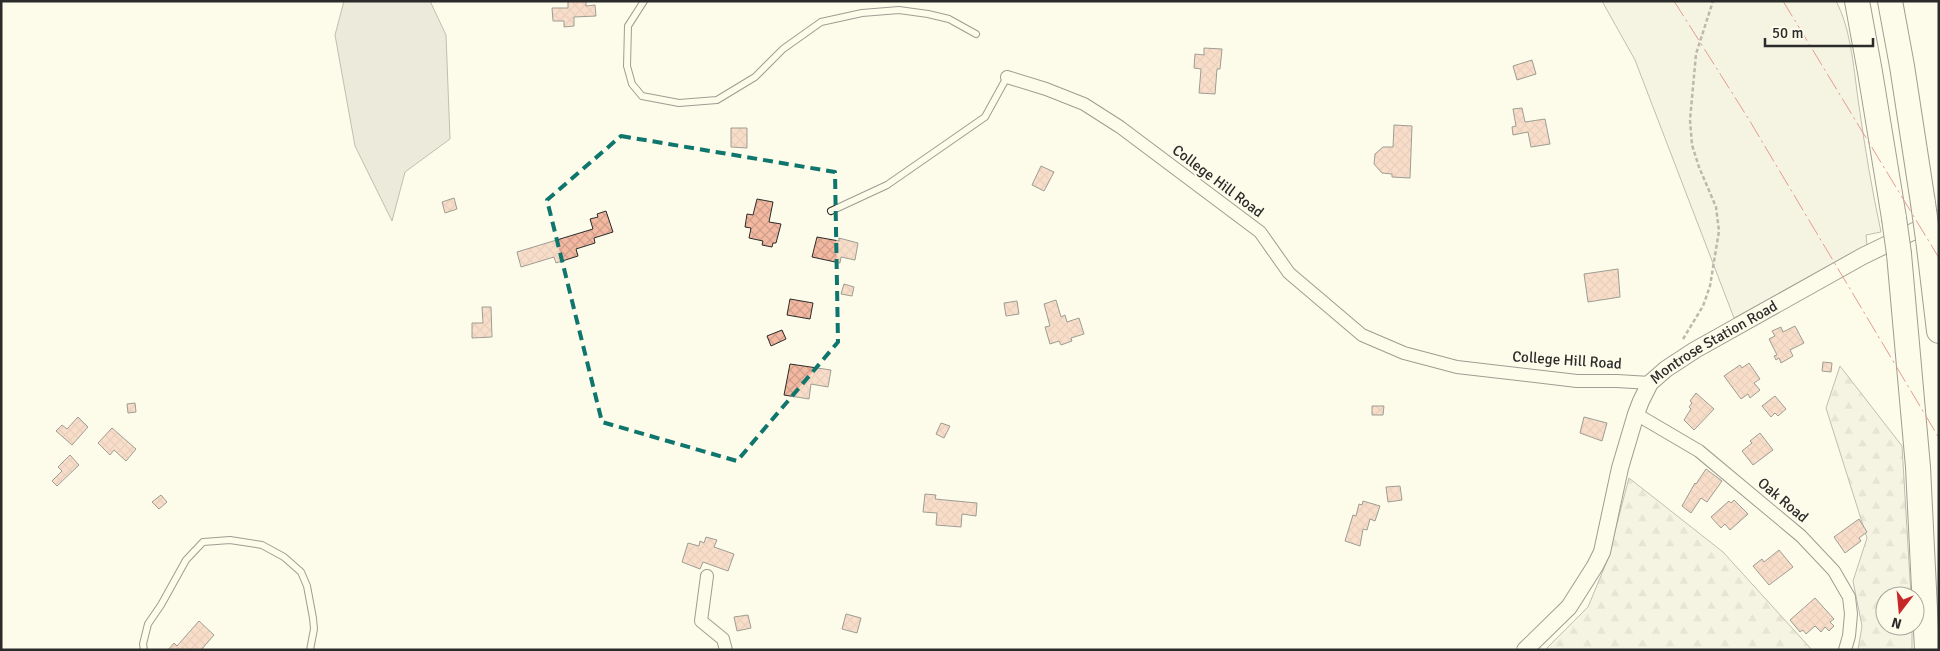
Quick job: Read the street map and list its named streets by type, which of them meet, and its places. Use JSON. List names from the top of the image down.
{
  "streets": {
    "street": ["College Hill Road", "Montrose Station Road", "Oak Road"]
  },
  "crossings": [
    ["College Hill Road", "Montrose Station Road"],
    ["Montrose Station Road", "Oak Road"]
  ],
  "scale_bar": "50 m",
  "north": "bottom"
}
